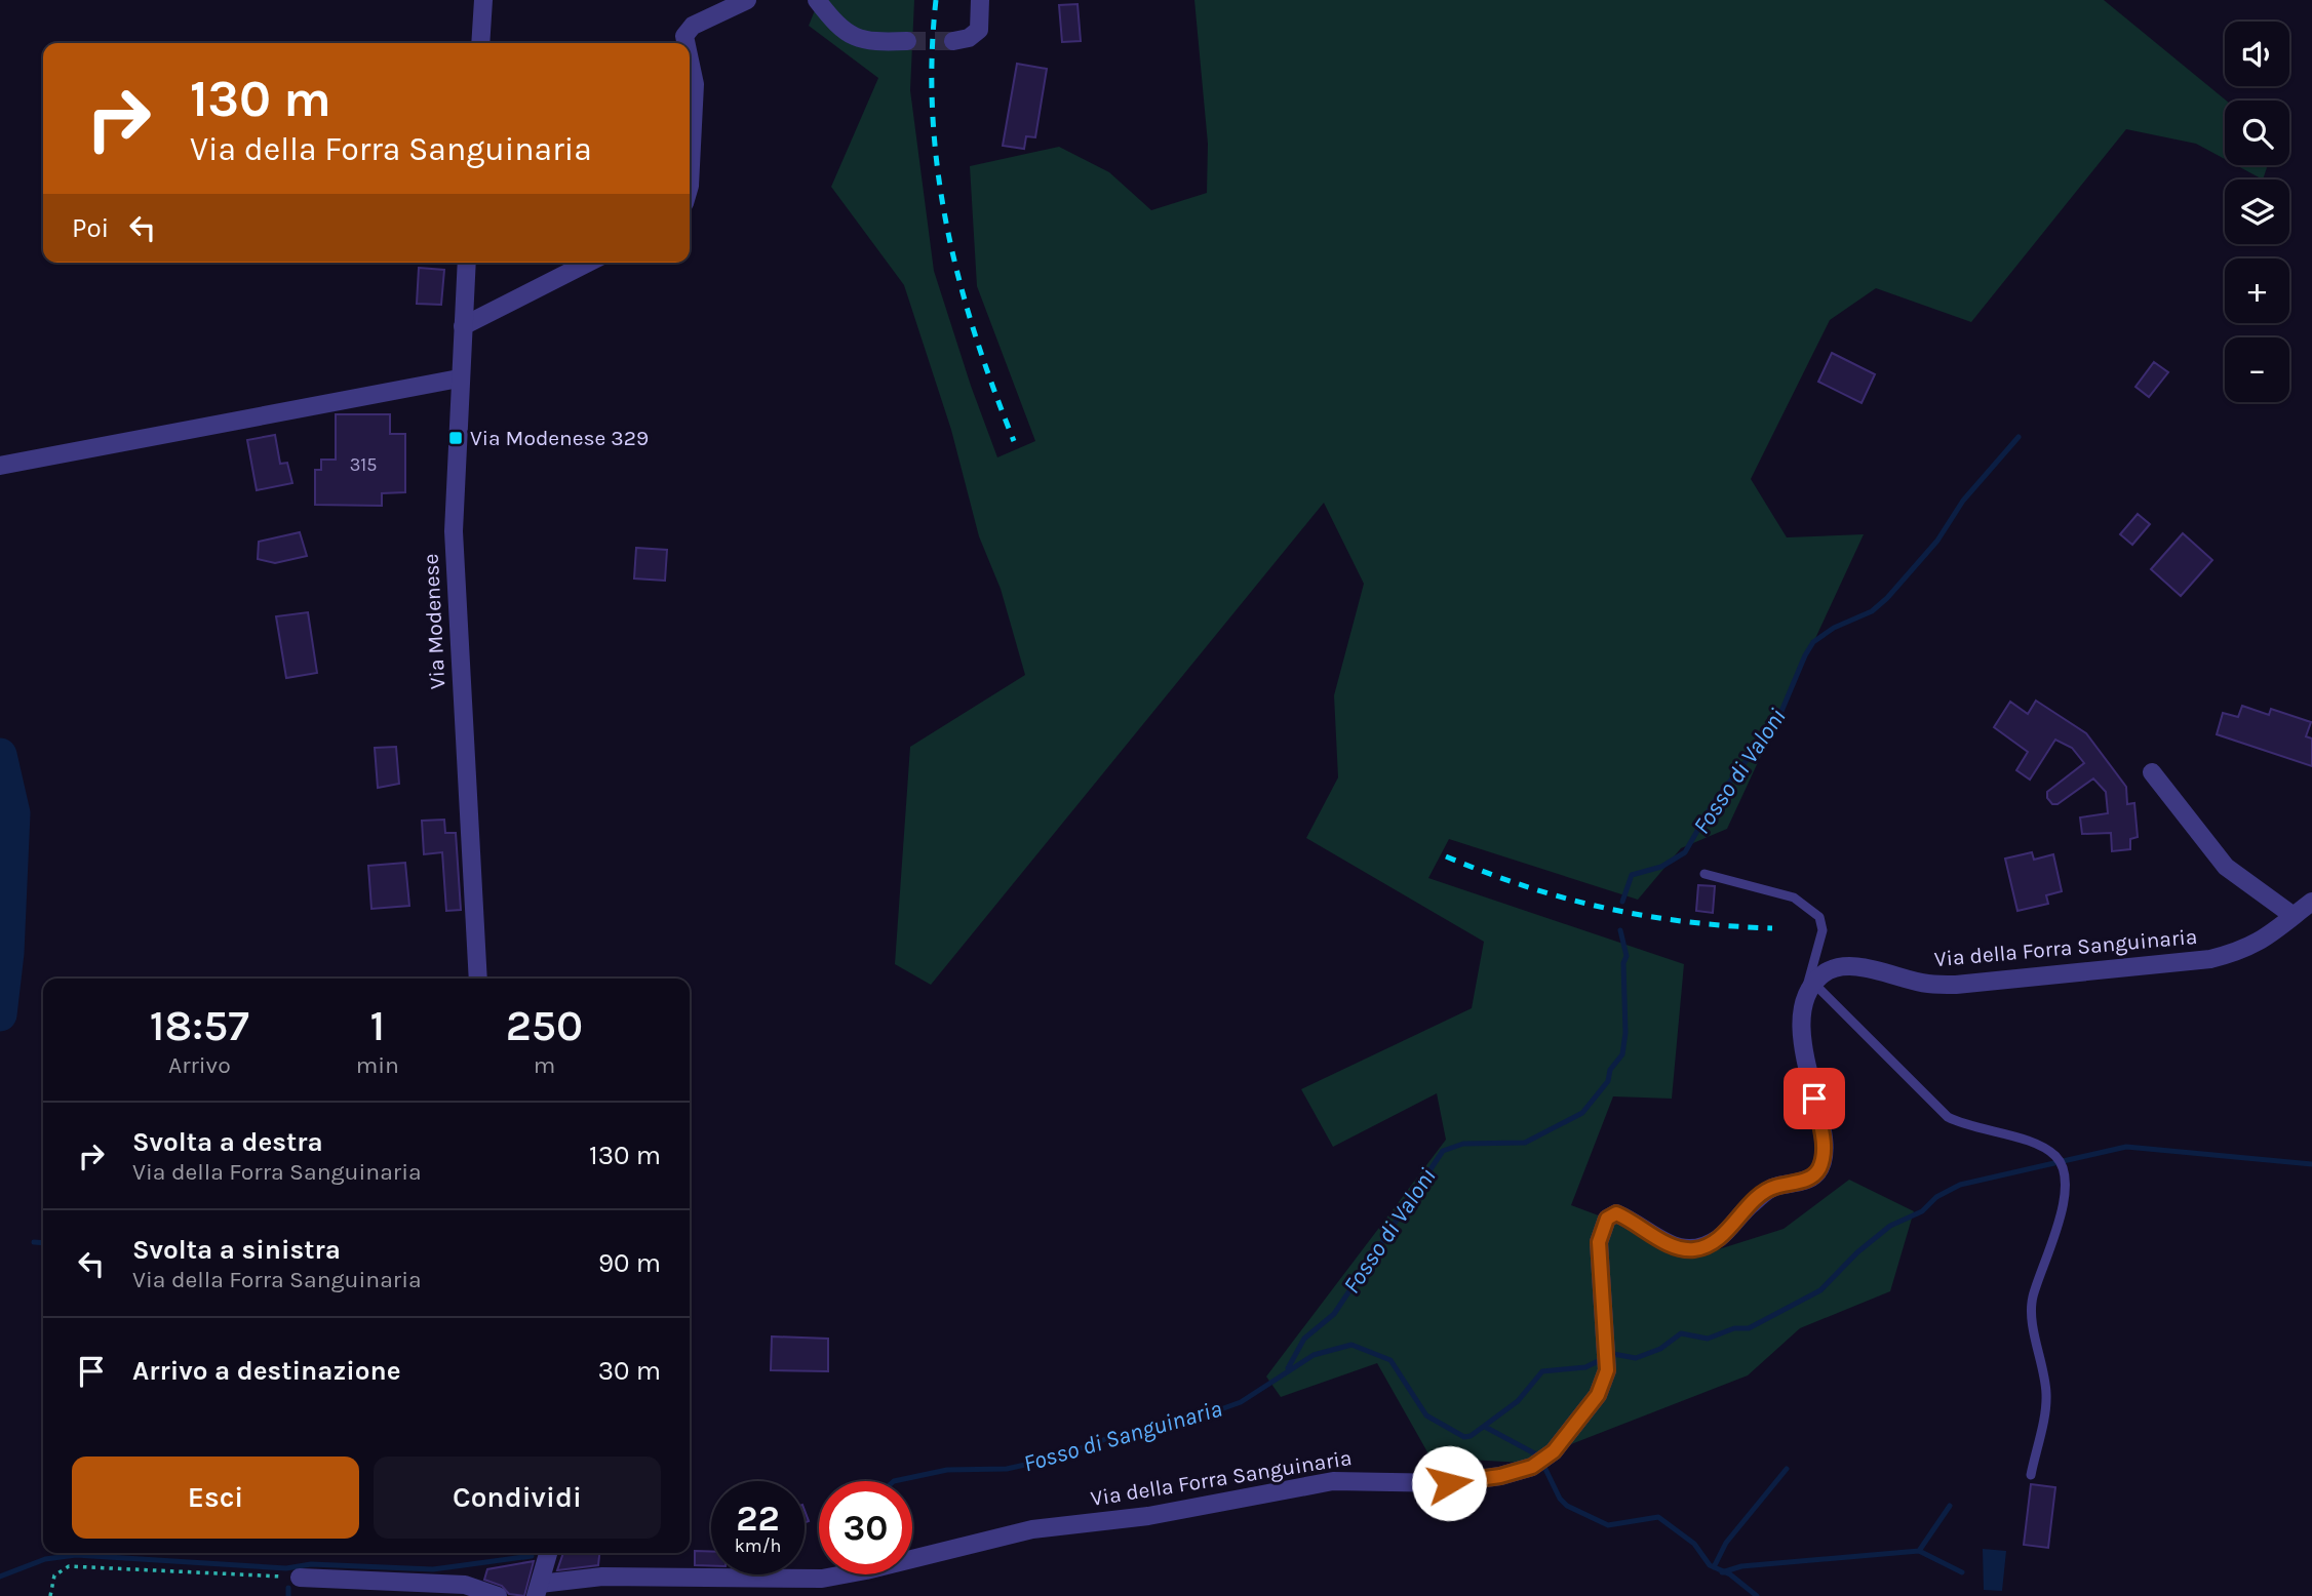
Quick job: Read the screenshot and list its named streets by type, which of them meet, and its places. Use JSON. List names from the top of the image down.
{
  "streets": {
    "street": ["Via Modenese", "Via della Forra Sanguinaria"]
  },
  "water": ["Fosso di Valoni", "Fosso di Sanguinaria"],
  "places": {
    "transit": ["Via Modenese 329"]
  },
  "house_numbers": ["315"],
  "page": {
    "map_buttons": ["+", "−"],
    "turn": ["130 m", "Via della Forra Sanguinaria"],
    "then": "Poi",
    "eta": [
      "18:57",
      "Arrivo",
      "1",
      "min",
      "250",
      "m"
    ],
    "list": [
      {
        "name": "Svolta a destra",
        "note": "Via della Forra Sanguinaria",
        "value": "130 m"
      },
      {
        "name": "Svolta a sinistra",
        "note": "Via della Forra Sanguinaria",
        "value": "90 m"
      },
      {
        "name": "Arrivo a destinazione",
        "value": "30 m"
      }
    ],
    "buttons": ["Esci", "Condividi"],
    "speed": "22 km/h",
    "limit": "30"
  }
}
